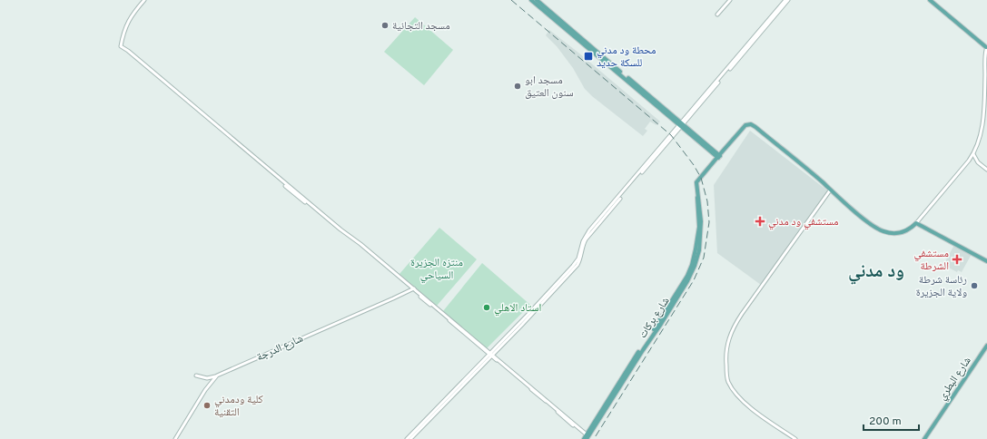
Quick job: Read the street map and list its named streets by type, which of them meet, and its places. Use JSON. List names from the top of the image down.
{
  "streets": {
    "main road": ["شارع بركات", "شارع البطري"],
    "street": ["شارع الدرجة"]
  },
  "districts": ["ود مدني"],
  "parks": ["منتزه الجزيرة السياحي"],
  "places": {
    "other": [
      "مسجد التجانية",
      "مسجد ابو سنون العتيق",
      "رئاسة شرطة ولاية الجزيرة",
      "استاد الاهلي",
      "كلية ودمدني التقنية"
    ],
    "transit": ["محطة ود مدني للسكة حديد"],
    "health": ["مستشفي ود مدني", "مستشفي الشرطة"]
  },
  "scale_bar": "200 m"
}
